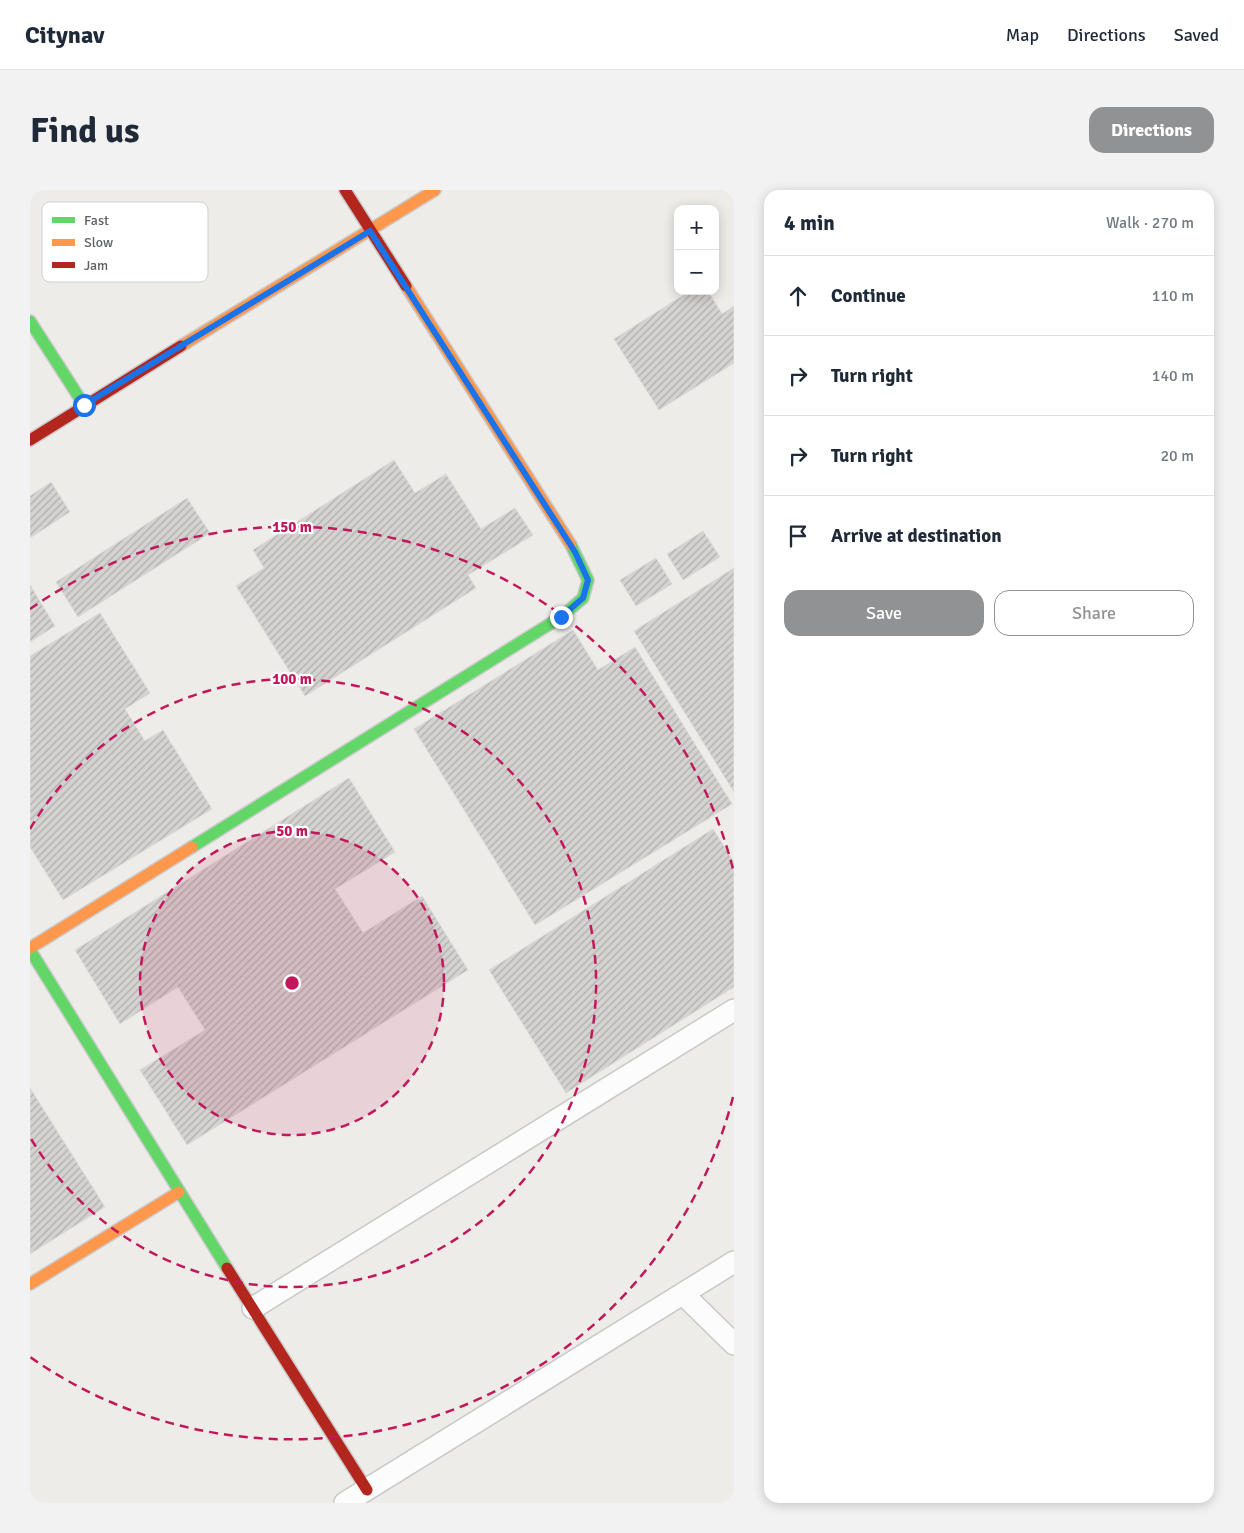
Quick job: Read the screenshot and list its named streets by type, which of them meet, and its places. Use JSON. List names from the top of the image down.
{
  "legend": ["Fast", "Slow", "Jam"],
  "page": {
    "header": "Citynav",
    "nav": ["Map", "Directions", "Saved"],
    "buttons": [
      "Directions",
      ["Save", "Share"]
    ],
    "title": "Find us",
    "heading": ["4 min", "Walk · 270 m"],
    "map_buttons": ["+", "−"],
    "list": [
      ["Continue", "110 m"],
      ["Turn right", "140 m"],
      ["Turn right", "20 m"],
      "Arrive at destination"
    ]
  },
  "rings": ["150 m", "100 m", "50 m"]
}
